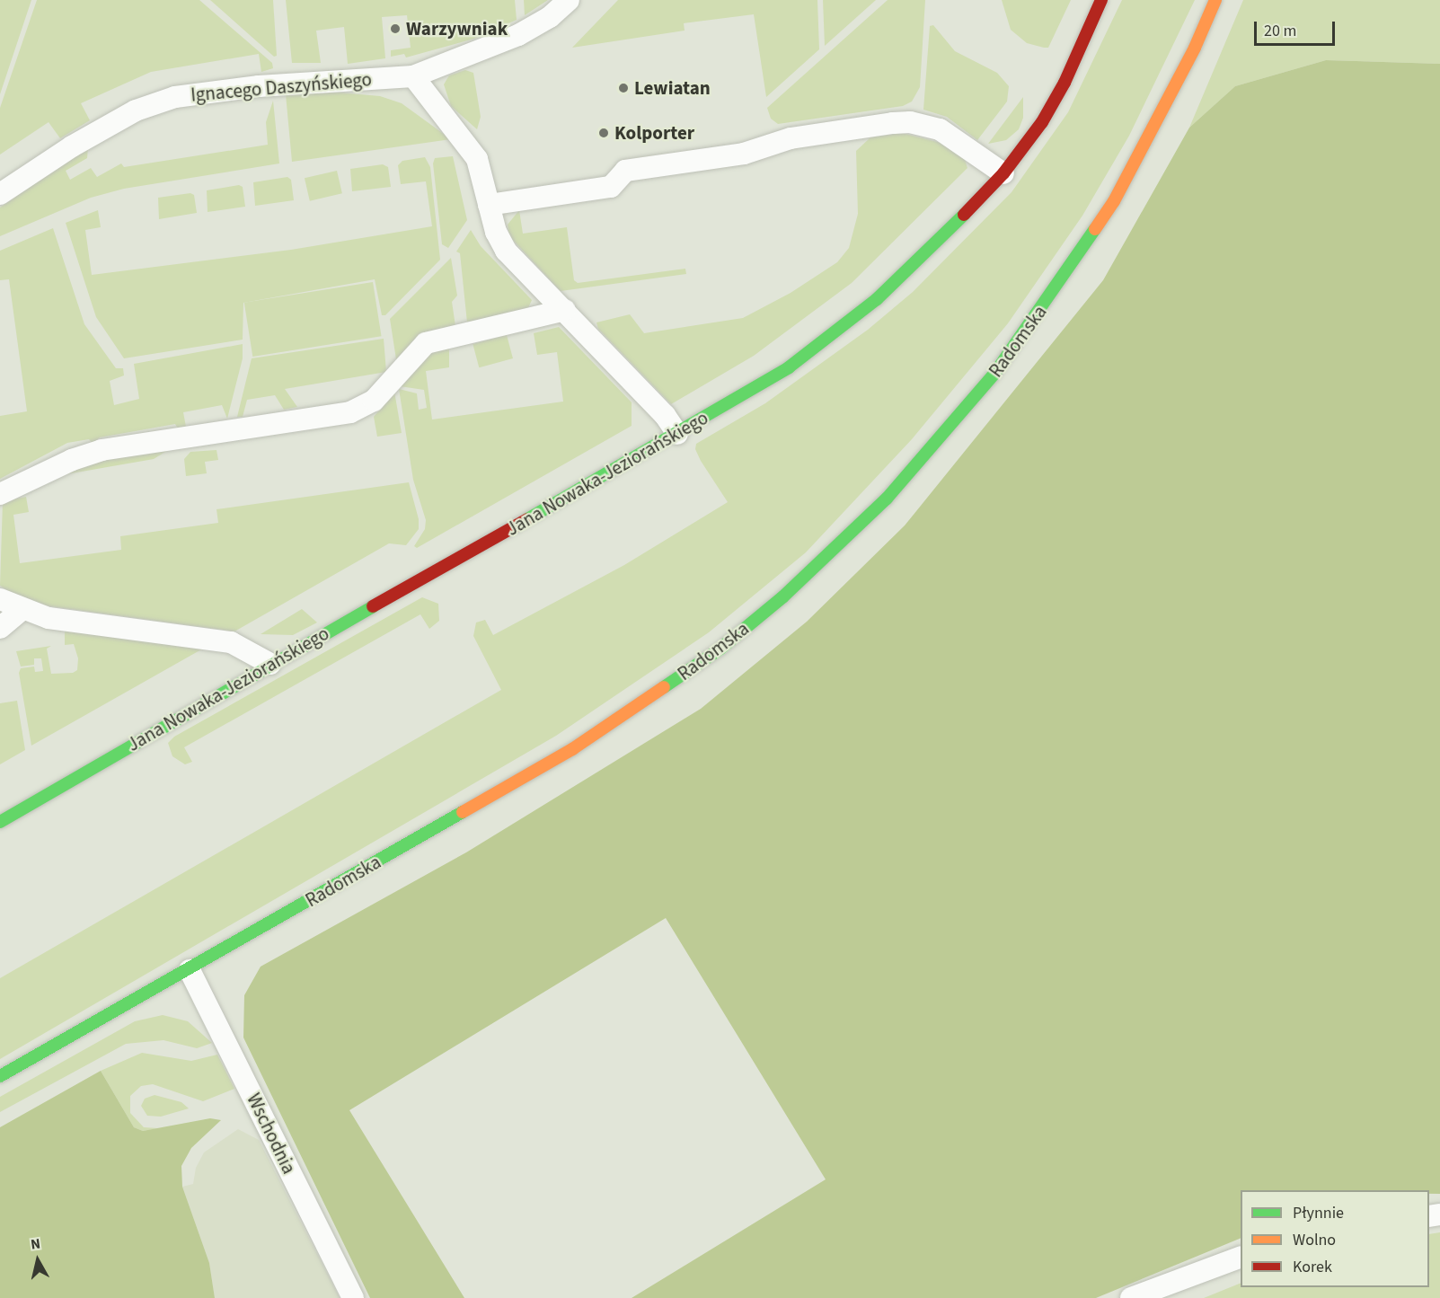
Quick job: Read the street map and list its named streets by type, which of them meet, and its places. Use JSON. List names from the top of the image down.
{
  "streets": {
    "main road": ["Radomska", "Jana Nowaka-Jeziorańskiego"],
    "street": ["Ignacego Daszyńskiego", "Wschodnia"]
  },
  "crossings": [
    ["Radomska", "Wschodnia"]
  ],
  "places": ["Warzywniak", "Lewiatan", "Kolporter"],
  "legend": ["Płynnie", "Wolno", "Korek"],
  "scale_bar": "20 m",
  "north": "top"
}
